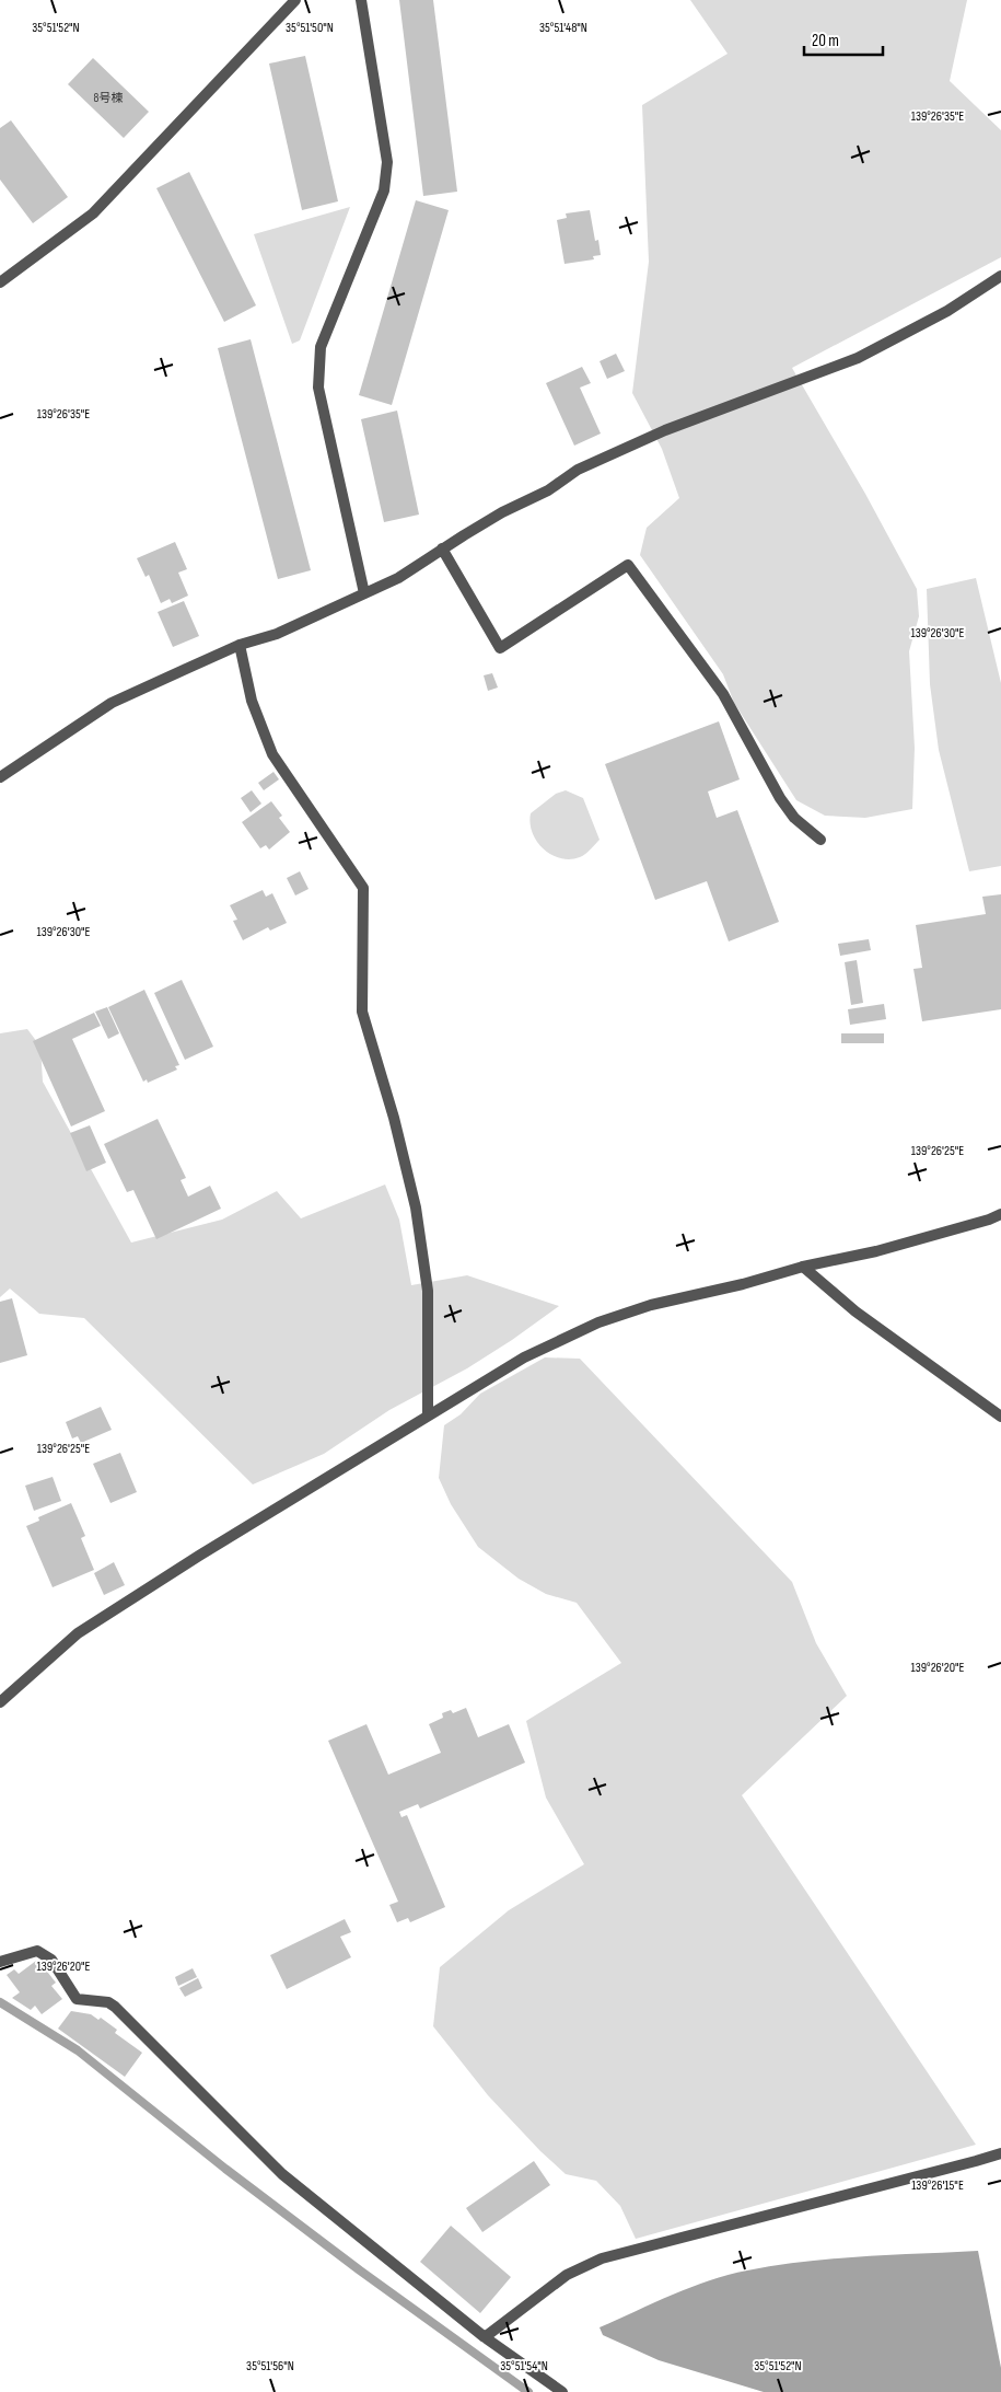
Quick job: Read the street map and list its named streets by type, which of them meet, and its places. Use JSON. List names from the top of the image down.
{
  "house_numbers": ["8号棟"],
  "scale_bar": "20 m",
  "coordinates": [
    "35°51'52\"N",
    "35°51'50\"N",
    "35°51'48\"N",
    "139°26'35\"E",
    "139°26'30\"E",
    "139°26'25\"E",
    "139°26'20\"E",
    "139°26'15\"E",
    "35°51'56\"N",
    "35°51'54\"N"
  ]
}
